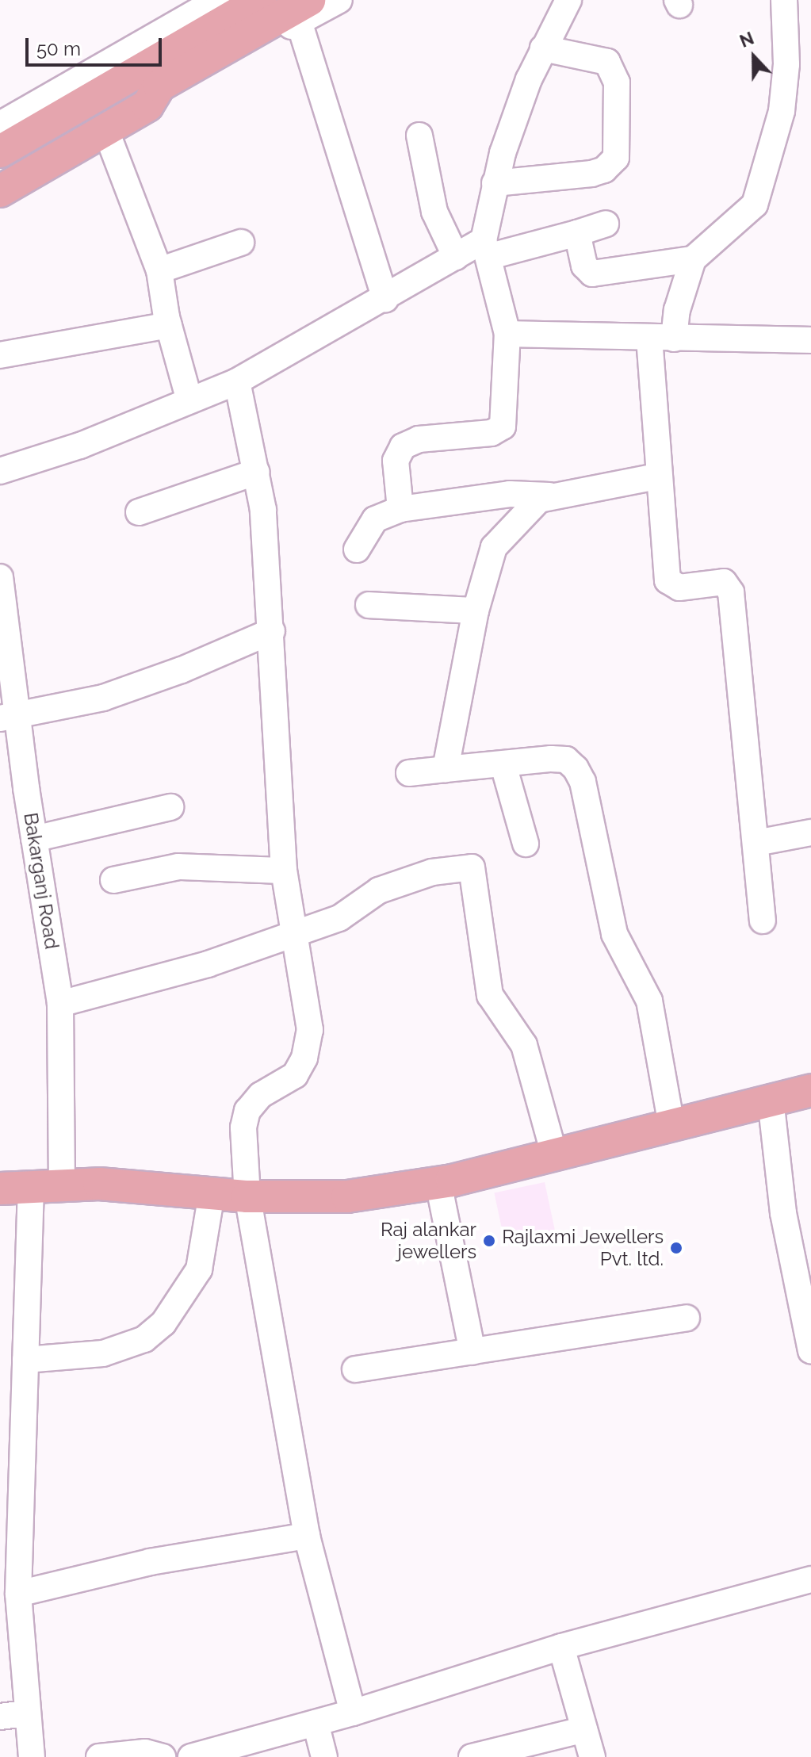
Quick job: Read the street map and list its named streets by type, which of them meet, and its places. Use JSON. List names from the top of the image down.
{
  "streets": {
    "street": ["Bakarganj Road"]
  },
  "places": ["Raj alankar jewellers", "Rajlaxmi Jewellers Pvt. ltd."],
  "scale_bar": "50 m",
  "north": "top"
}
